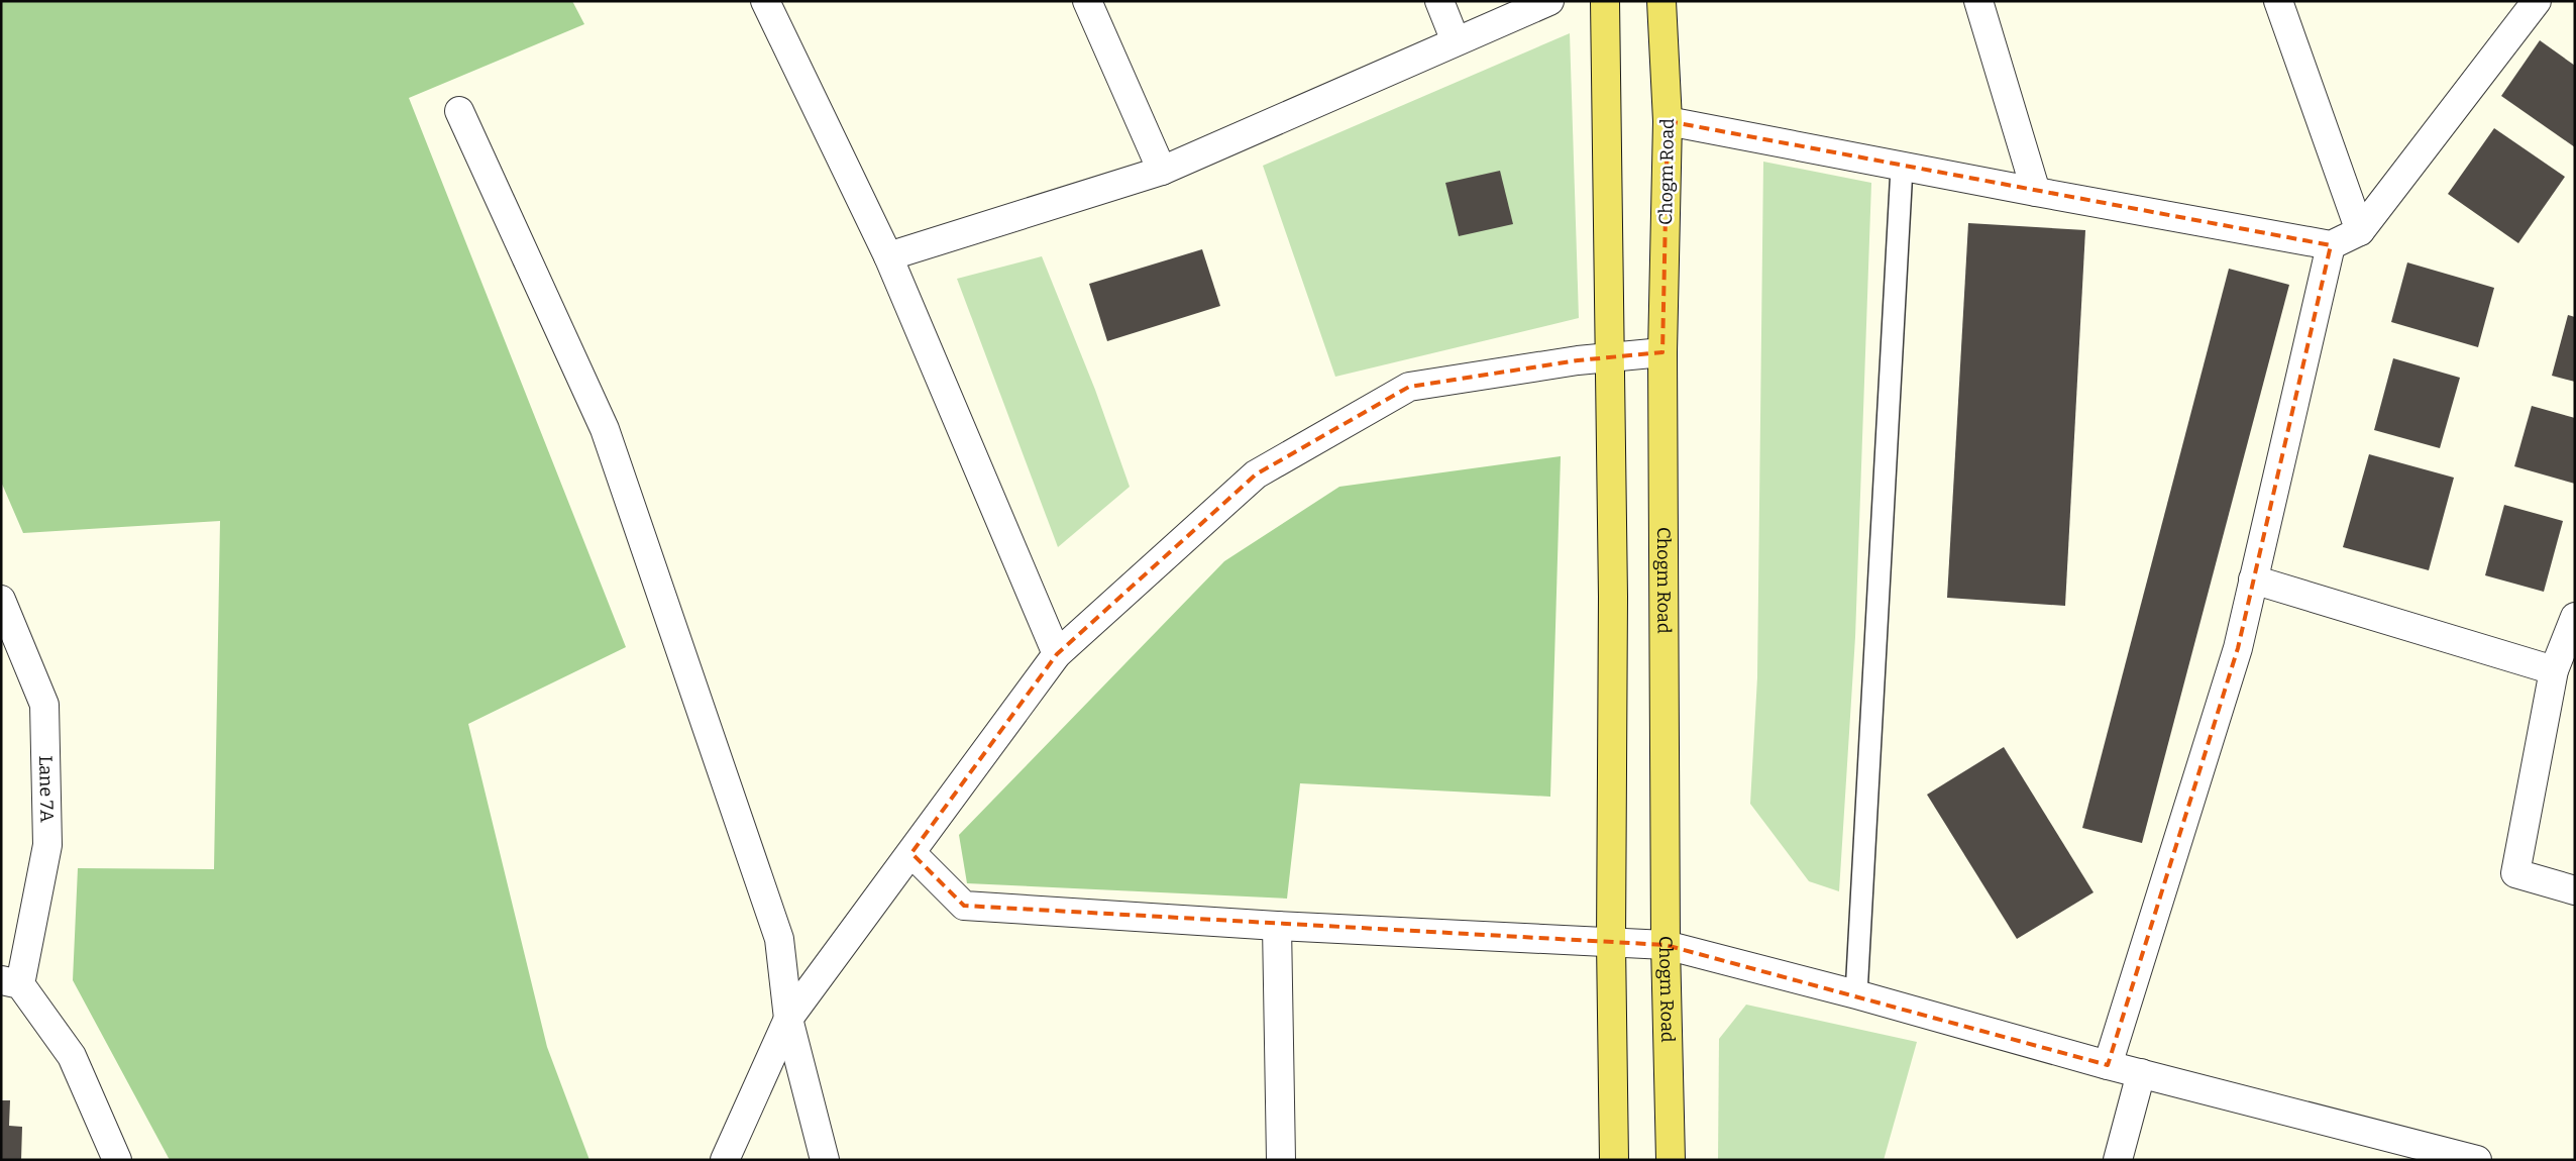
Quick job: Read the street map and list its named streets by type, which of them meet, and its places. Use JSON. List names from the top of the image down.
{
  "streets": {
    "main road": ["Chogm Road"],
    "street": ["Lane 7A"]
  }
}
